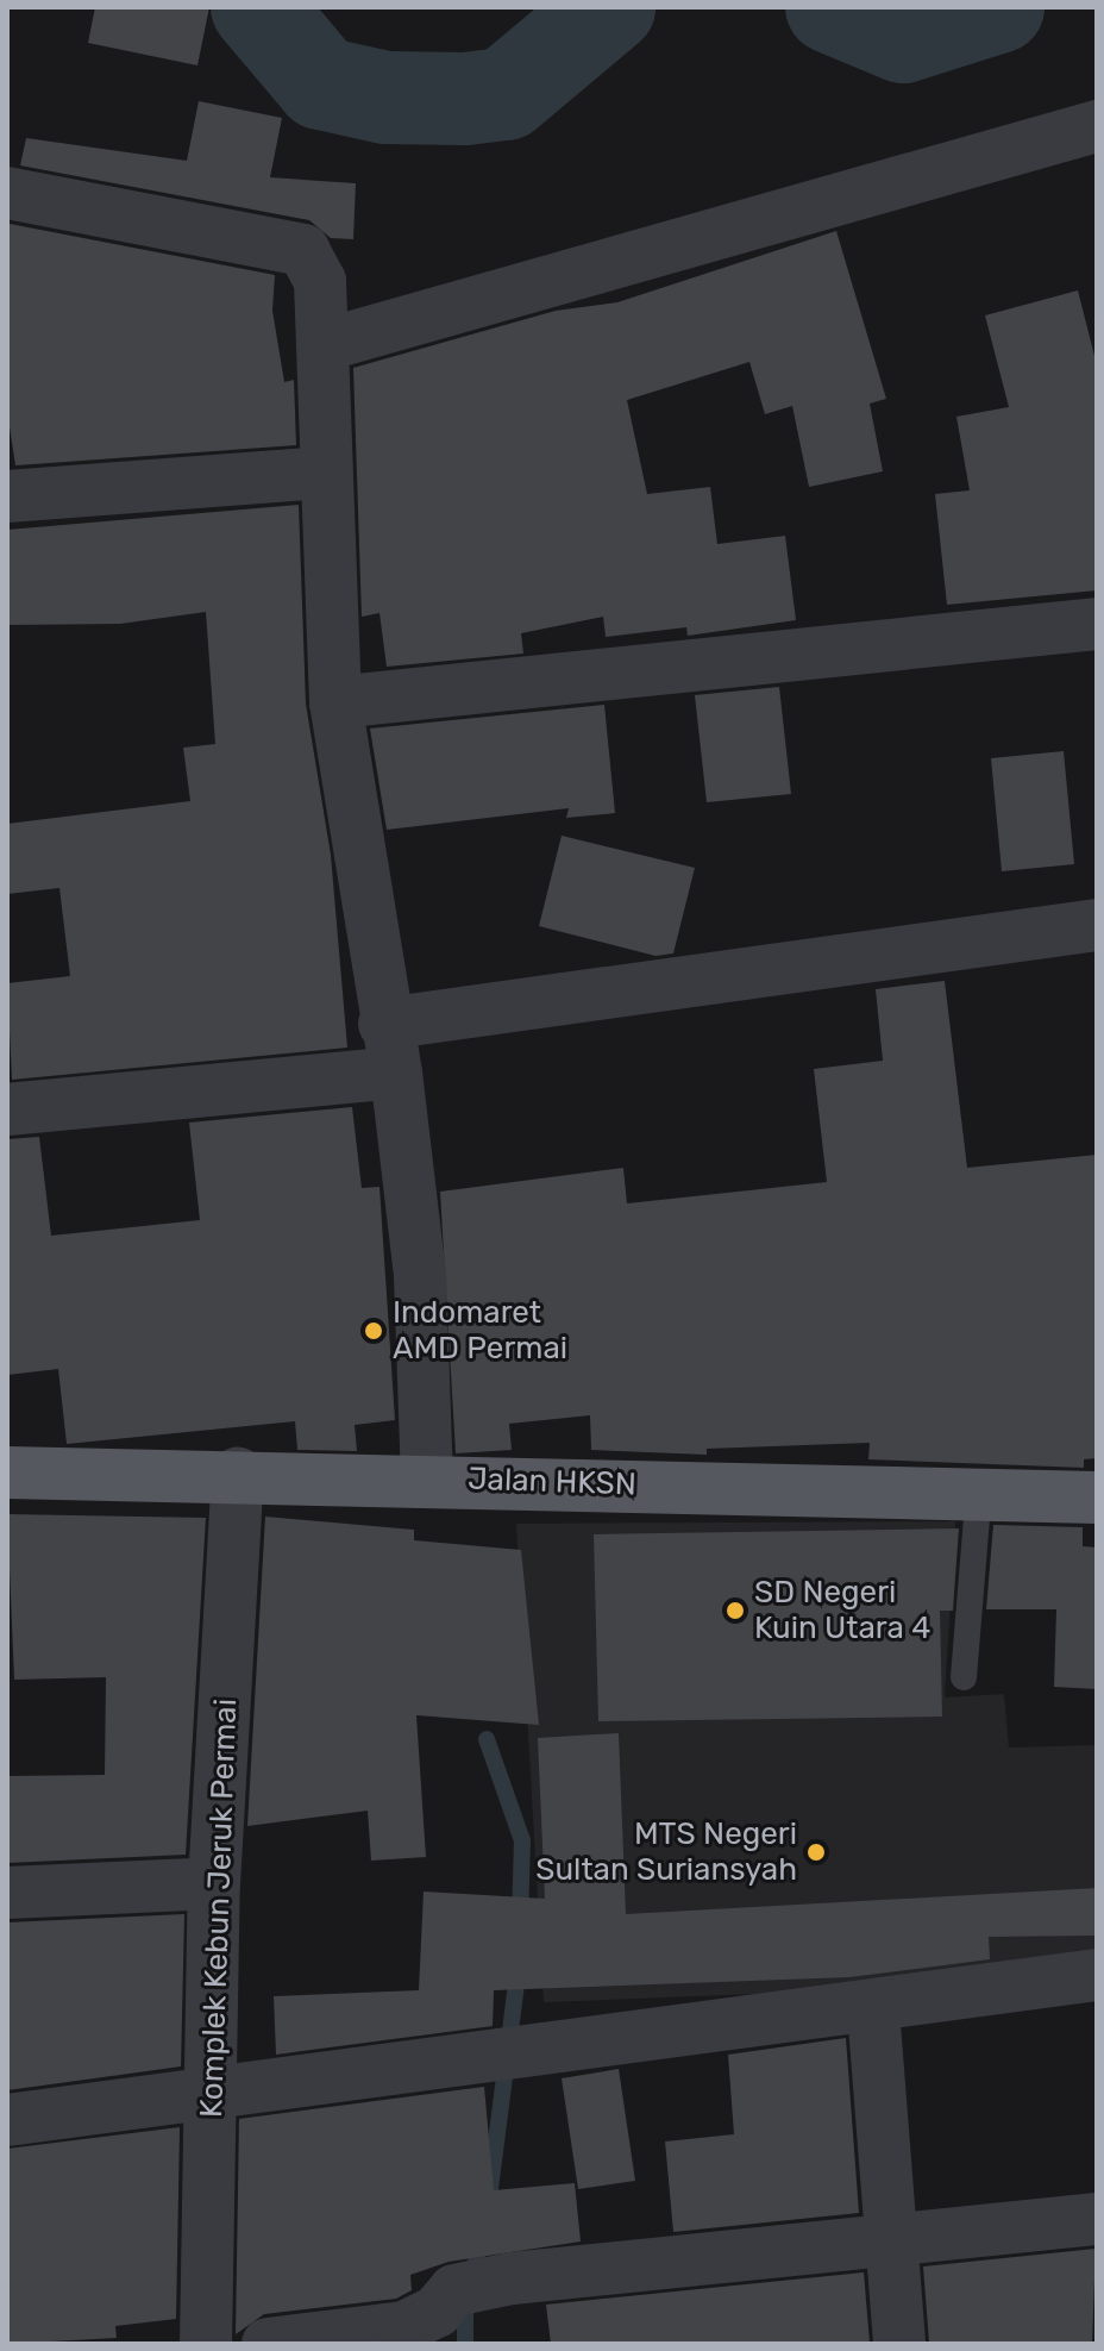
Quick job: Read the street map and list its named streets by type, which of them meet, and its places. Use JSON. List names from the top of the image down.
{
  "streets": {
    "main road": ["Jalan HKSN"],
    "street": ["Komplek Kebun Jeruk Permai"]
  },
  "crossings": [
    ["Jalan HKSN", "Komplek Kebun Jeruk Permai"]
  ],
  "places": ["Indomaret AMD Permai", "SD Negeri Kuin Utara 4", "MTS Negeri Sultan Suriansyah"]
}
